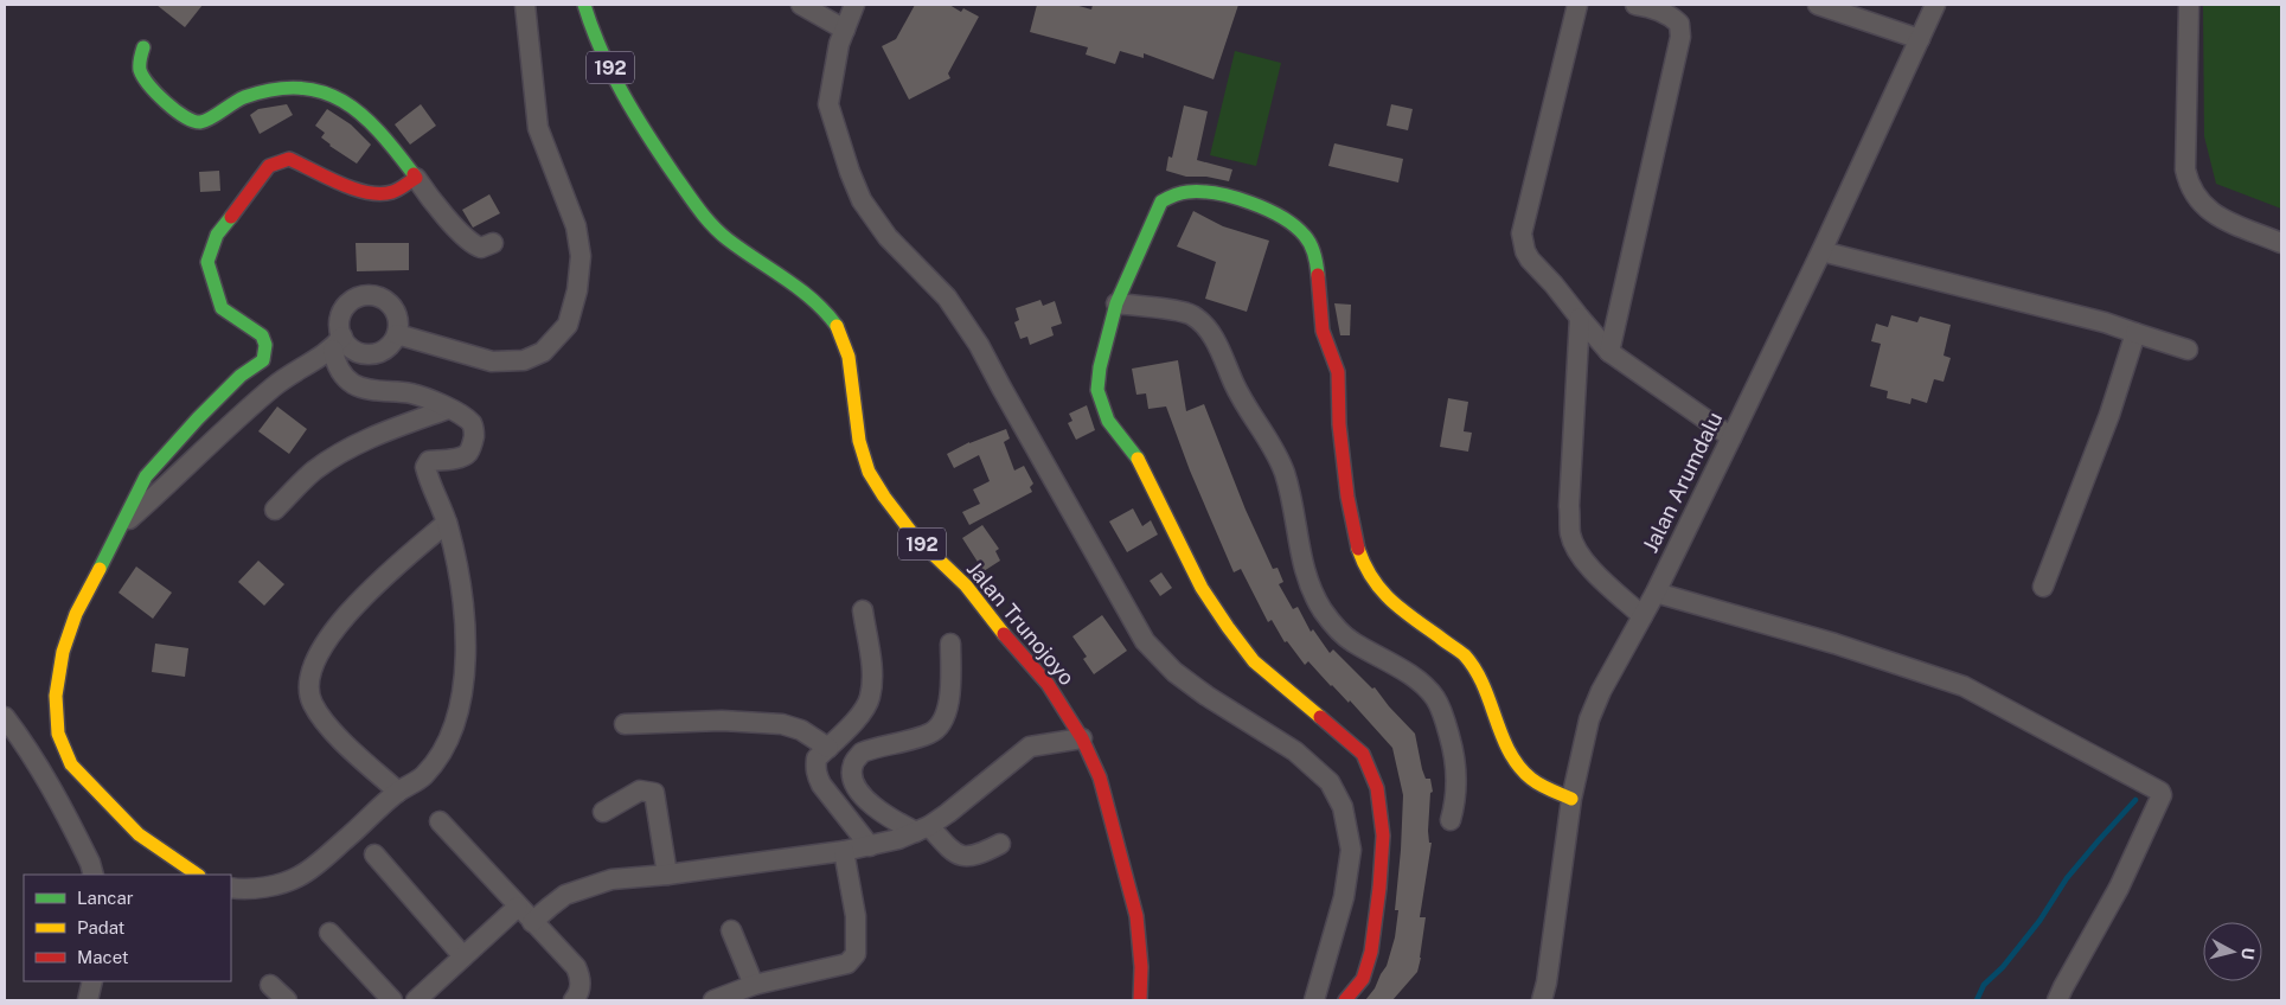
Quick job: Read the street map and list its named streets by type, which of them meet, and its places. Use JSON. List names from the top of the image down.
{
  "streets": {
    "street": ["192", "Jalan Arumdalu", "Jalan Trunojoyo"]
  },
  "legend": ["Lancar", "Padat", "Macet"],
  "north": "right"
}
